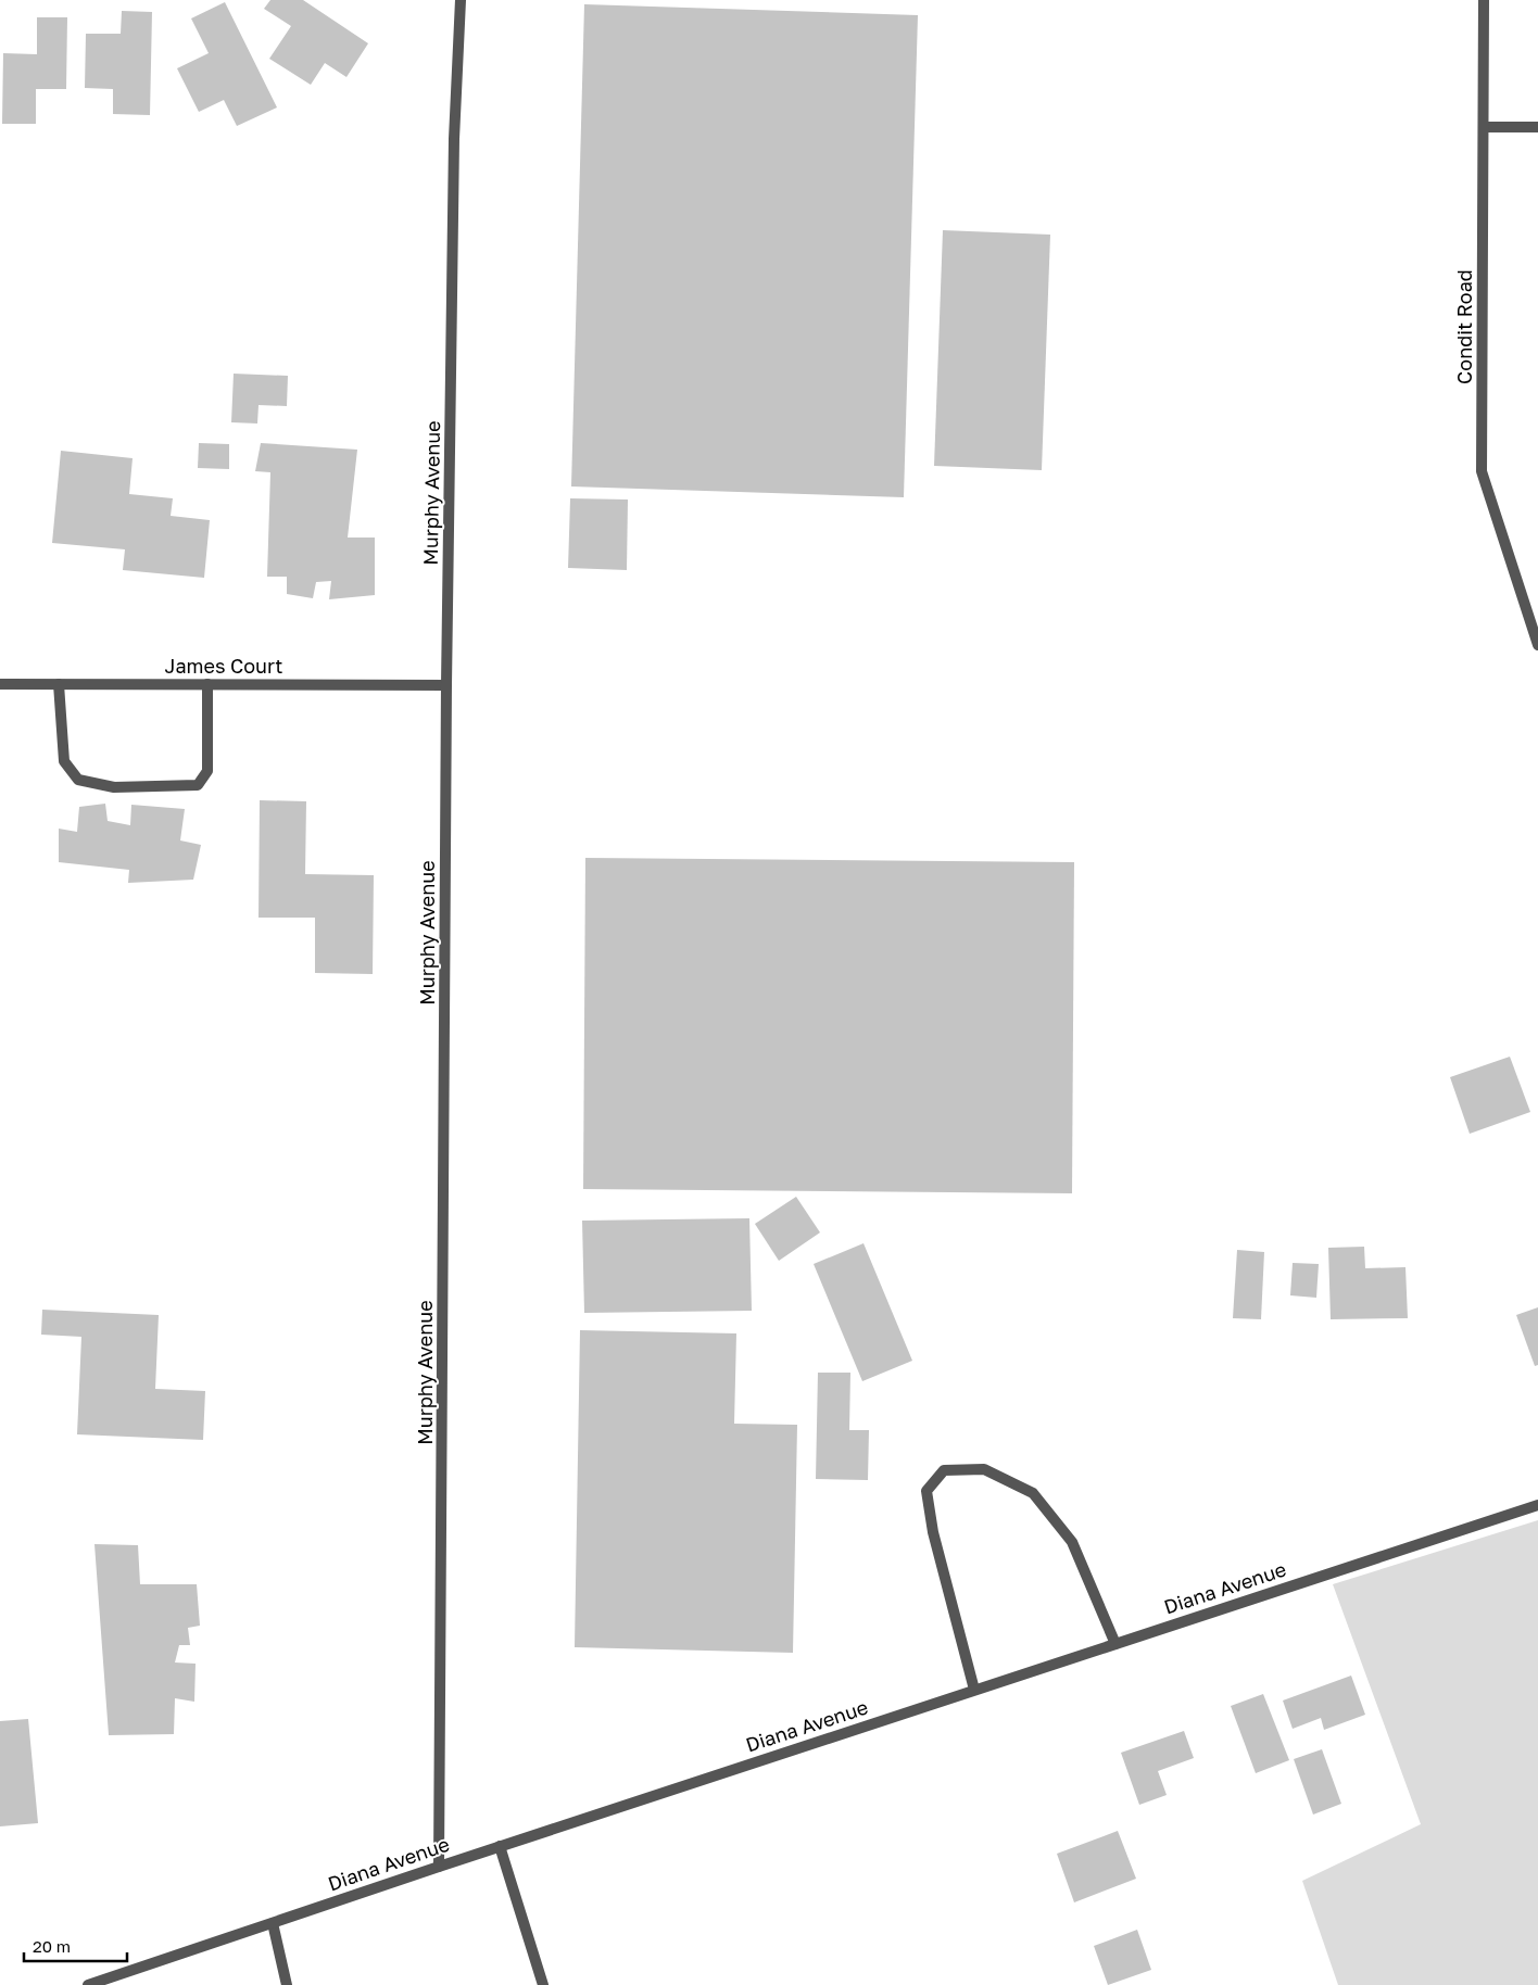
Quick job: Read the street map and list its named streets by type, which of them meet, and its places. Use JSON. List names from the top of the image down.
{
  "streets": {
    "street": [
      "Condit Road",
      "Murphy Avenue",
      "James Court",
      "Diana Avenue"
    ]
  },
  "crossings": [
    ["Murphy Avenue", "James Court"],
    ["Murphy Avenue", "Diana Avenue"]
  ],
  "scale_bar": "20 m"
}
